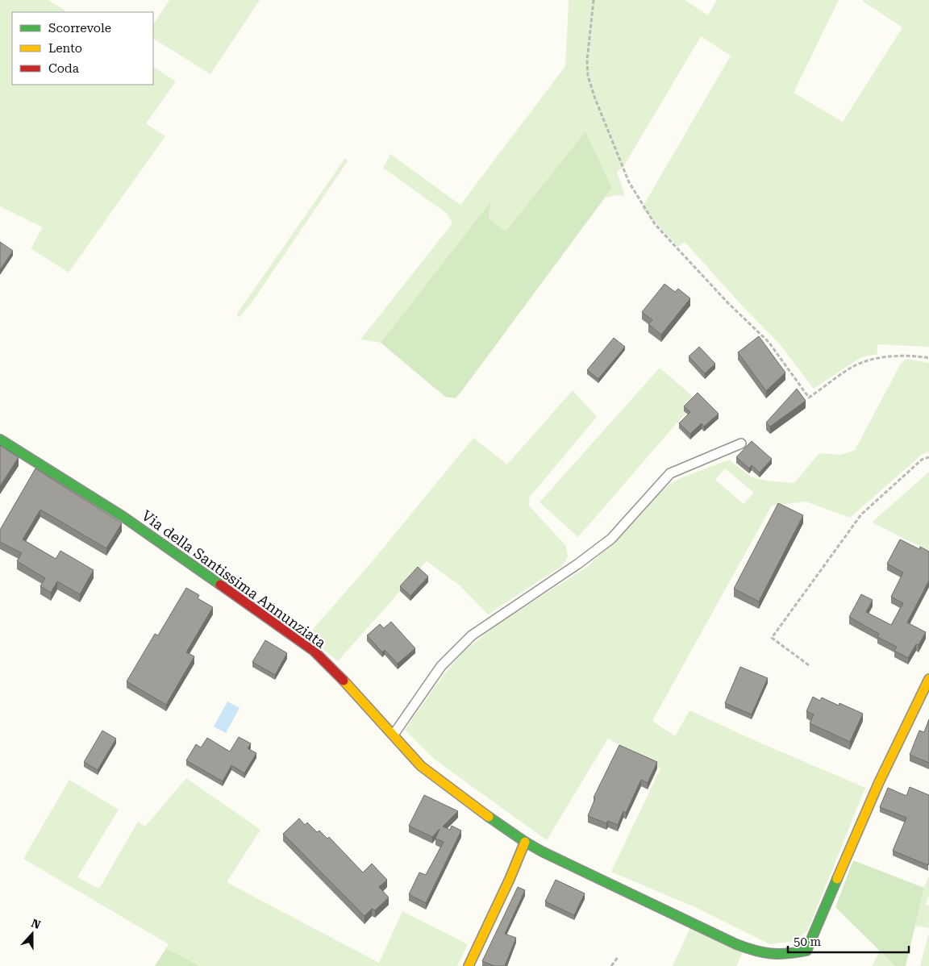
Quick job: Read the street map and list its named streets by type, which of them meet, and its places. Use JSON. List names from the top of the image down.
{
  "streets": {
    "street": ["Via della Santissima Annunziata"]
  },
  "legend": ["Scorrevole", "Lento", "Coda"],
  "scale_bar": "50 m",
  "north": "top"
}
